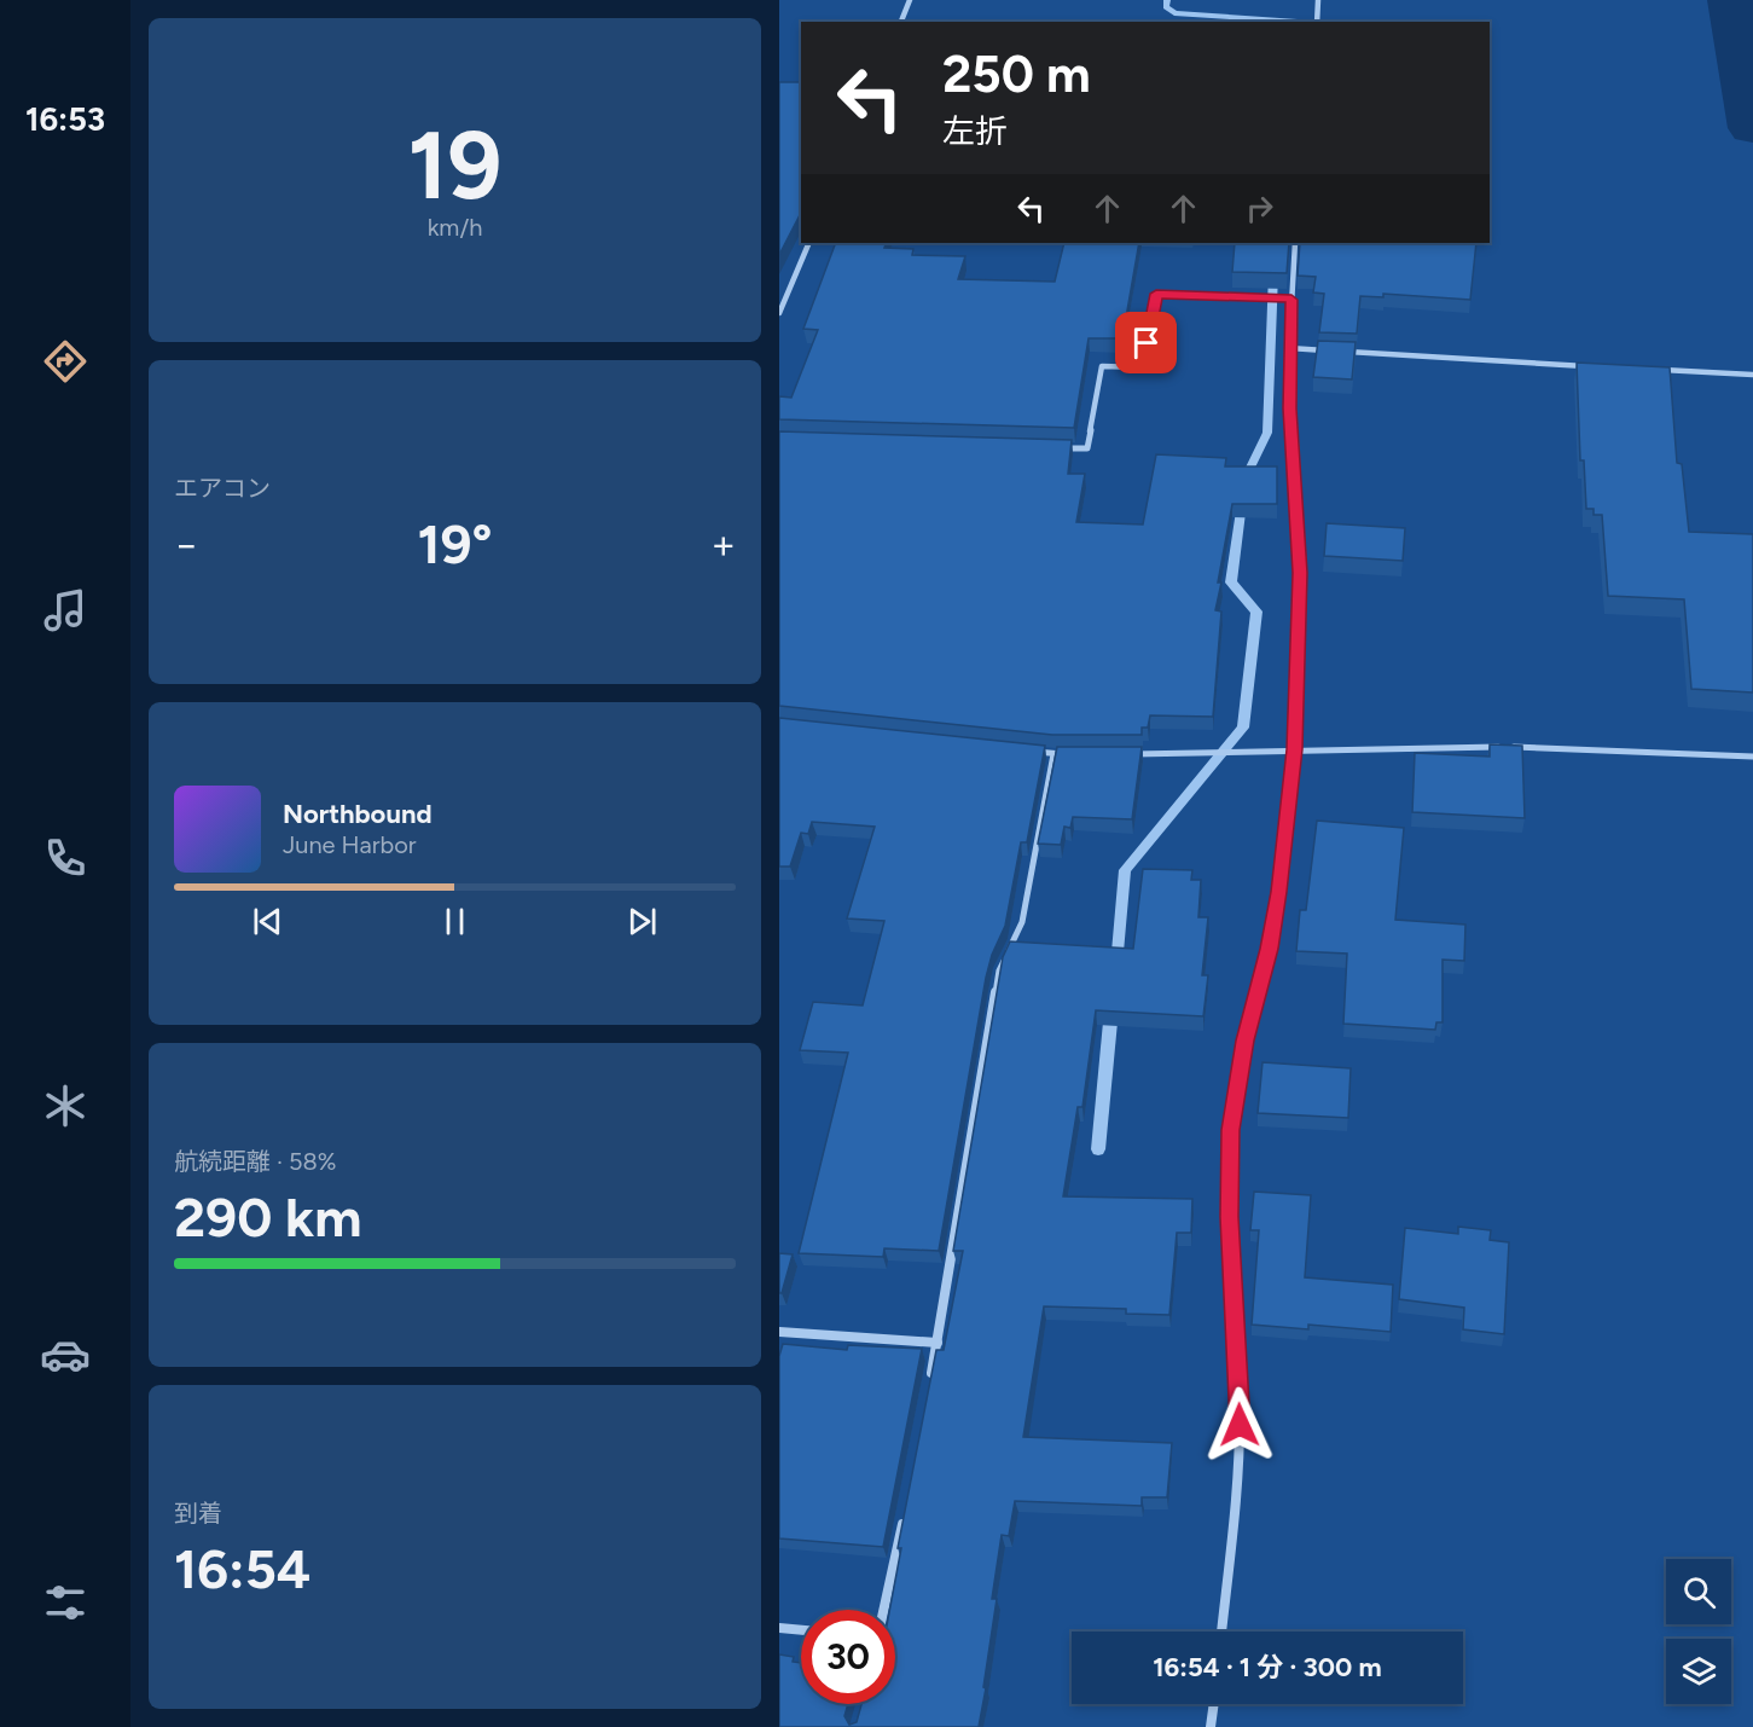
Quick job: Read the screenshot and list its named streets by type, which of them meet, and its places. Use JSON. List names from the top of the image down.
{
  "page": {
    "tabs": "16:53",
    "tile": [
      ["19", "km/h"],
      "エアコン",
      ["航続距離 · 58%", "290 km"],
      ["到着", "16:54"]
    ],
    "turn": ["250 m", "左折"],
    "heat": ["−", "19°", "+"],
    "song": ["Northbound", "June Harbor"],
    "limit": "30",
    "trip": "16:54 · 1 分 · 300 m"
  }
}
